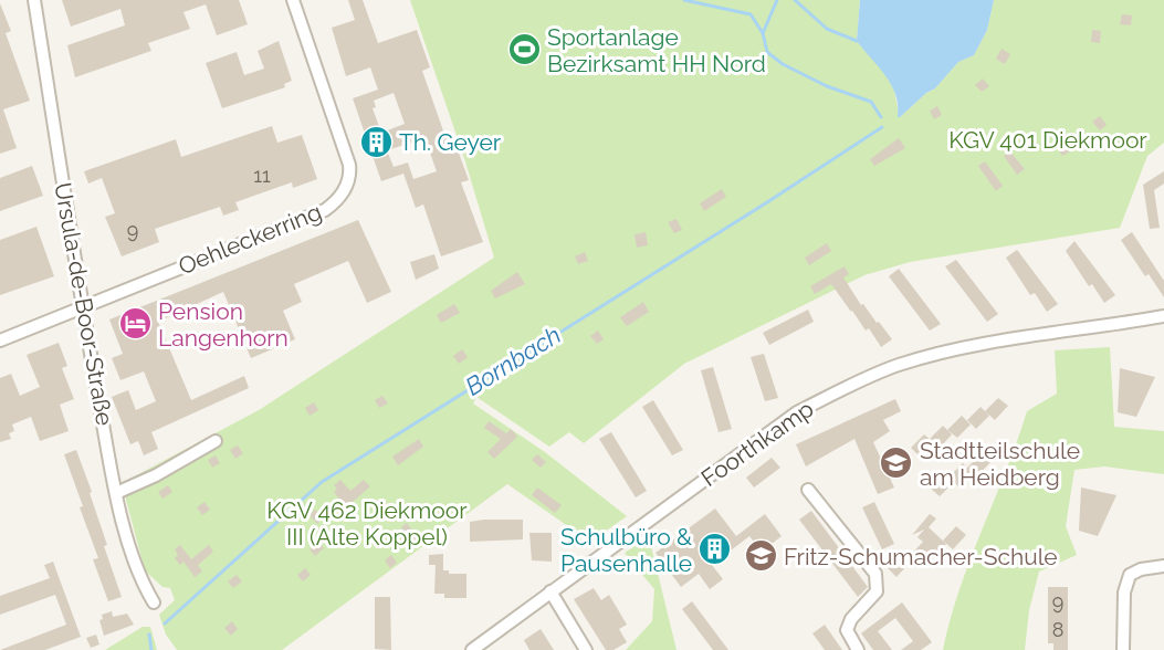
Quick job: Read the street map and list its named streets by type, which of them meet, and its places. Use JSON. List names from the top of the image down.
{
  "streets": {
    "street": ["Oehleckerring", "Ursula-de-Boor-Straße", "Foorthkamp"]
  },
  "crossings": [
    ["Oehleckerring", "Ursula-de-Boor-Straße"]
  ],
  "water": ["Bornbach"],
  "parks": ["KGV 401 Diekmoor", "KGV 462 Diekmoor III (Alte Koppel)"],
  "places": {
    "sports": ["Sportanlage Bezirksamt HH Nord"],
    "building": ["Th. Geyer", "Schulbüro & Pausenhalle"],
    "hotel": ["Pension Langenhorn"],
    "school or university": ["Stadtteilschule am Heidberg", "Fritz-Schumacher-Schule"]
  },
  "house_numbers": [
    "11",
    "9",
    "9",
    "8"
  ]
}
